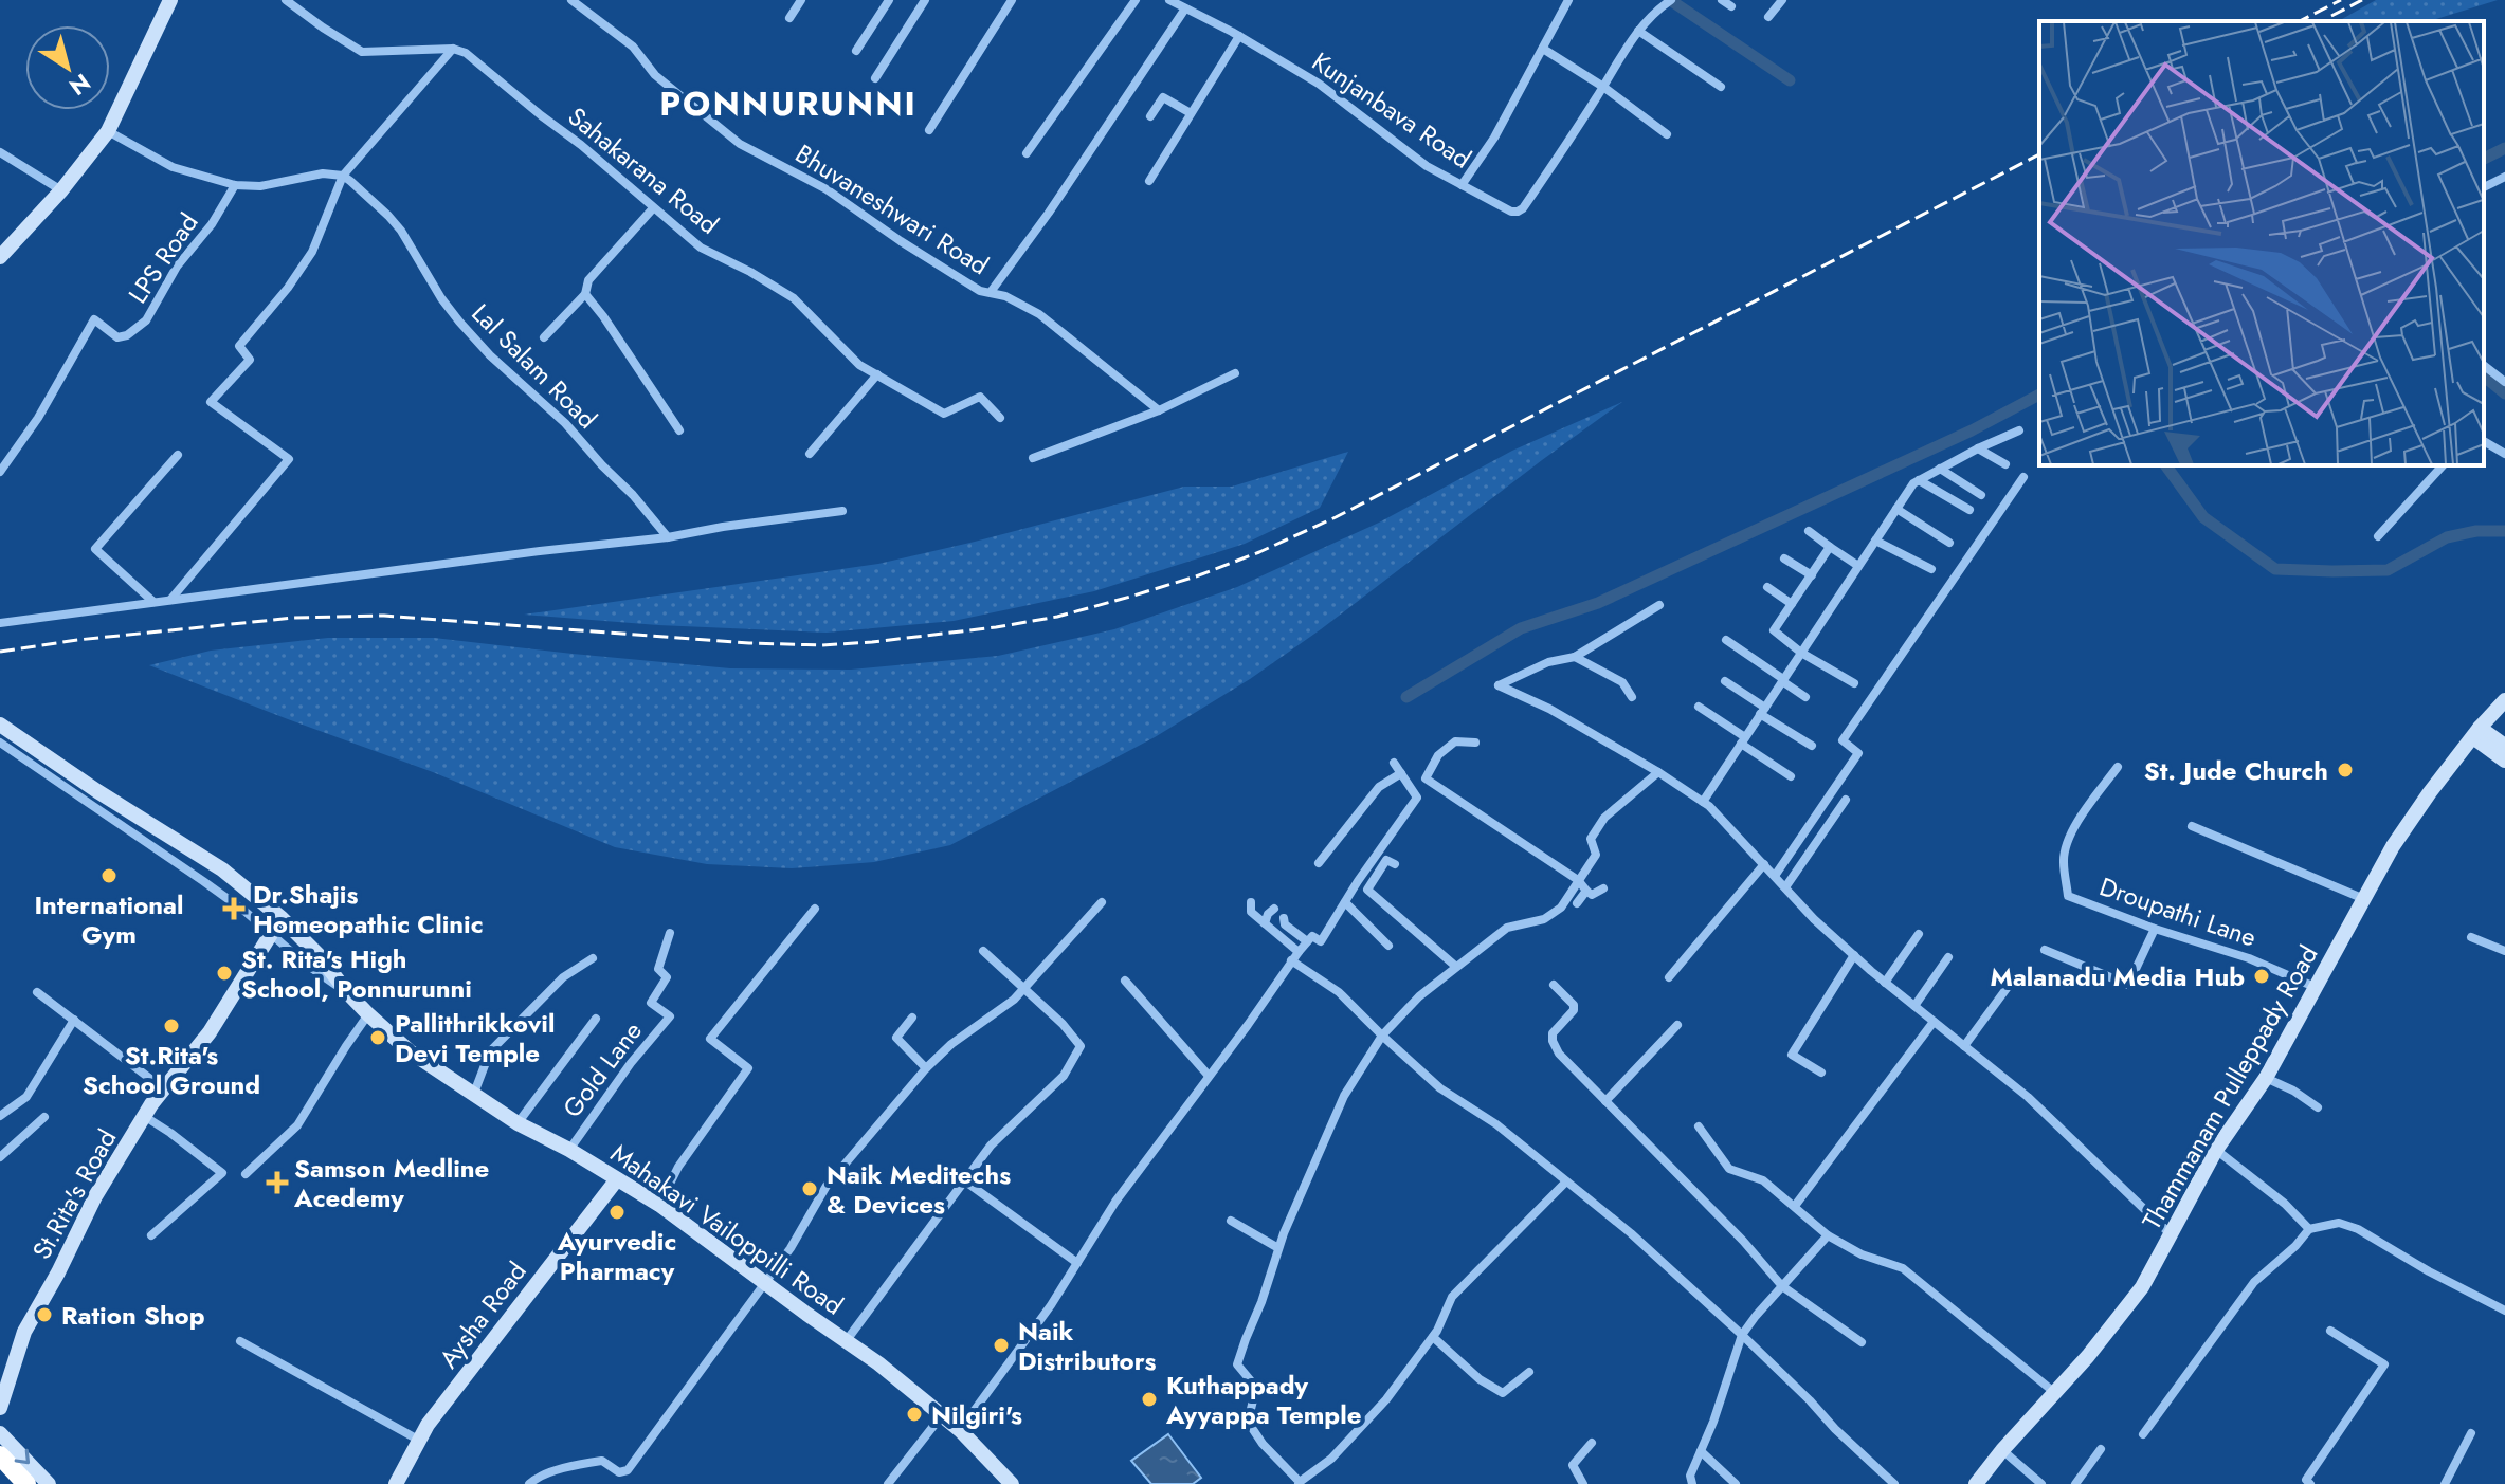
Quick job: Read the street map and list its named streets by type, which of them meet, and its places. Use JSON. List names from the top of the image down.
{
  "streets": {
    "main road": [
      "Thammanam Pulleppady Road",
      "St.Rita's Road",
      "Mahakavi Vailoppilli Road",
      "Aysha Road"
    ],
    "street": [
      "Kunjanbava Road",
      "Sahakarana Road",
      "Bhuvaneshwari Road",
      "LPS Road",
      "Lal Salam Road",
      "Droupathi Lane",
      "Gold Lane"
    ]
  },
  "crossings": [
    ["Droupathi Lane", "Thammanam Pulleppady Road"],
    ["Gold Lane", "Mahakavi Vailoppilli Road"],
    ["Mahakavi Vailoppilli Road", "Aysha Road"]
  ],
  "districts": ["PONNURUNNI"],
  "places": {
    "other": [
      "St. Jude Church",
      "International Gym",
      "St. Rita's High School, Ponnurunni",
      "Malanadu Media Hub",
      "St.Rita's School Ground",
      "Pallithrikkovil Devi Temple",
      "Naik Meditechs & Devices",
      "Ayurvedic Pharmacy",
      "Ration Shop",
      "Naik Distributors",
      "Kuthappady Ayyappa Temple",
      "Nilgiri's"
    ],
    "health": ["Dr.Shajis Homeopathic Clinic", "Samson Medline Acedemy"]
  },
  "north": "bottom right"
}
